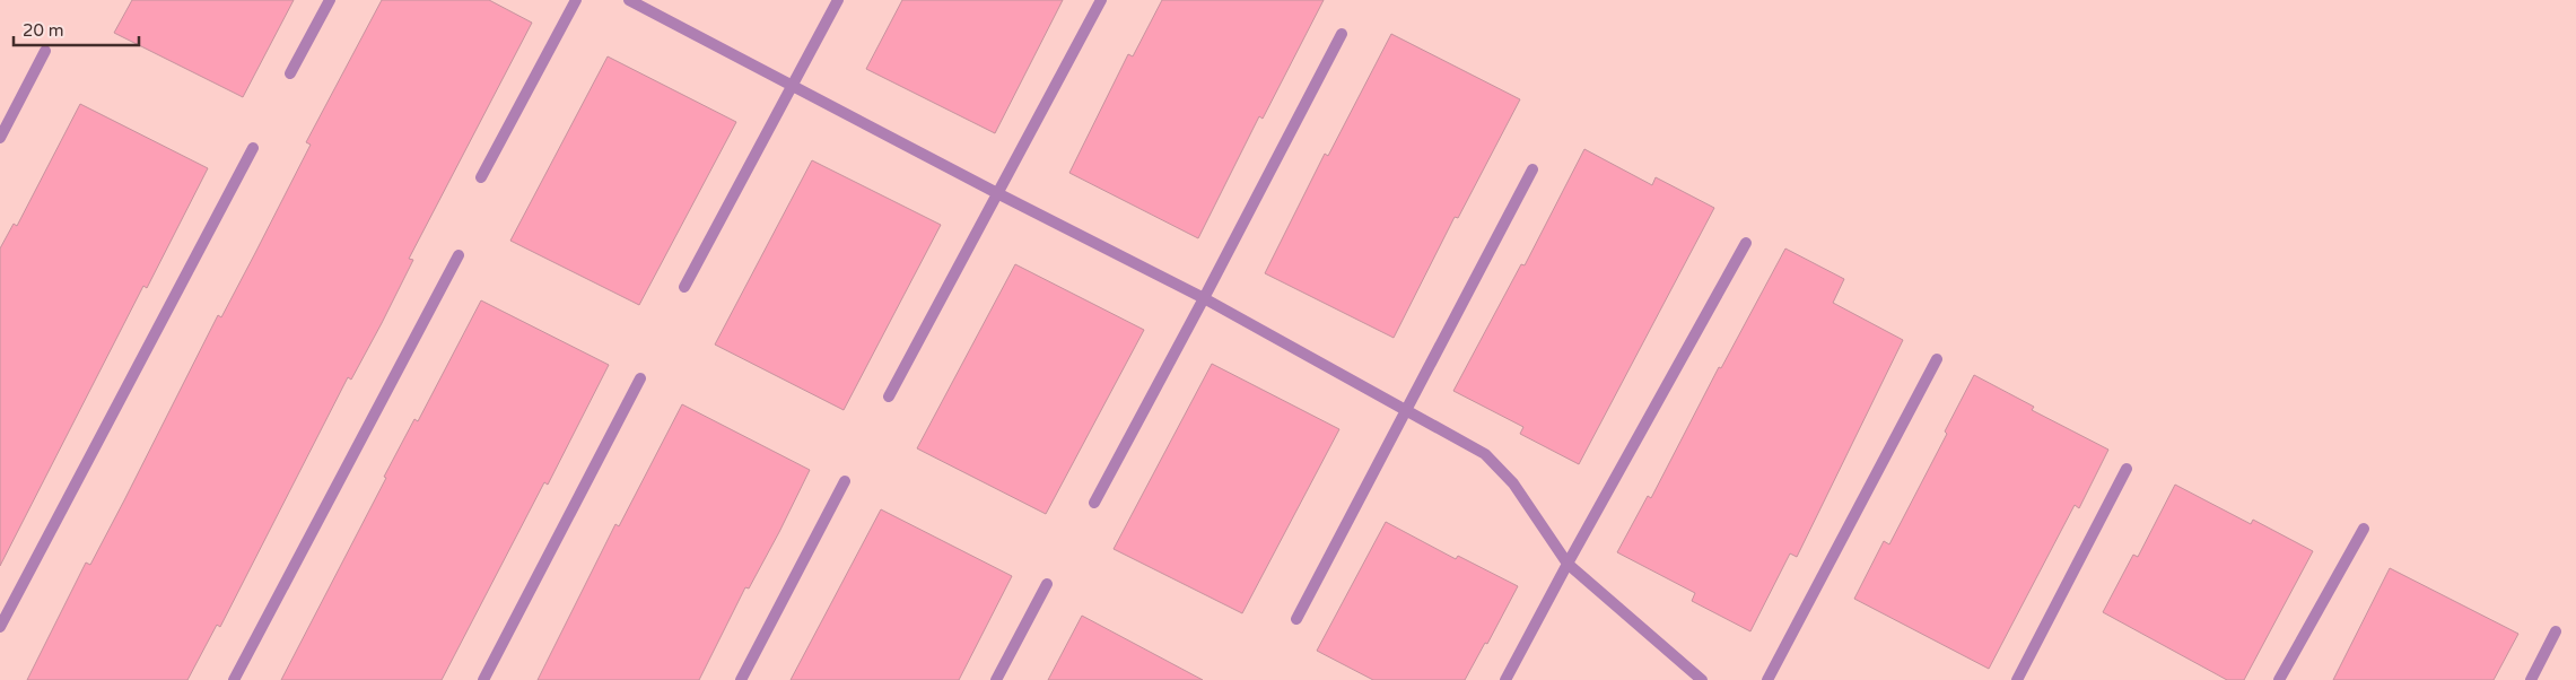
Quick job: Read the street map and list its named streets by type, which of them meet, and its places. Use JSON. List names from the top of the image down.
{
  "scale_bar": "20 m"
}
